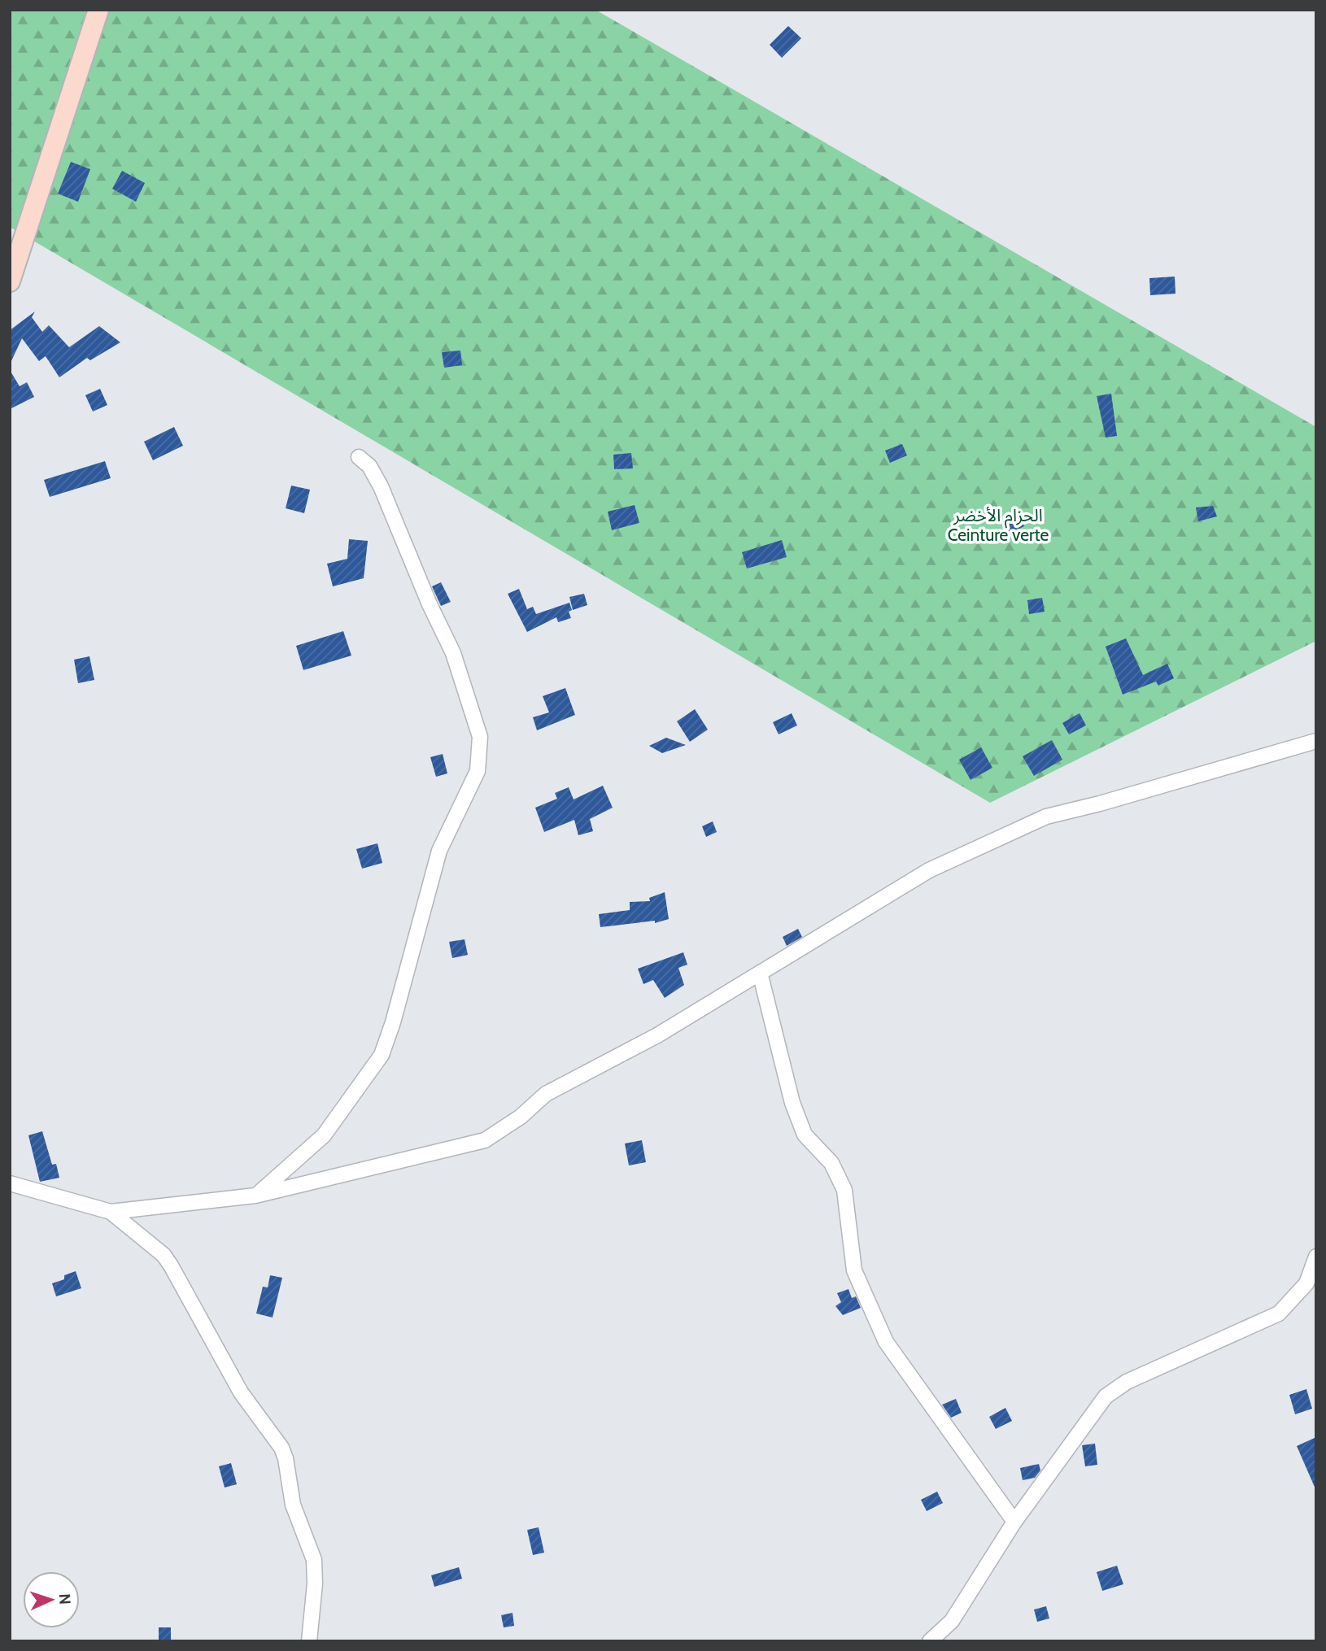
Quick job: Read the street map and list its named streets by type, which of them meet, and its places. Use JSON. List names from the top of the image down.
{
  "parks": ["الحزام الأخضر Ceinture verte"],
  "north": "right"
}
